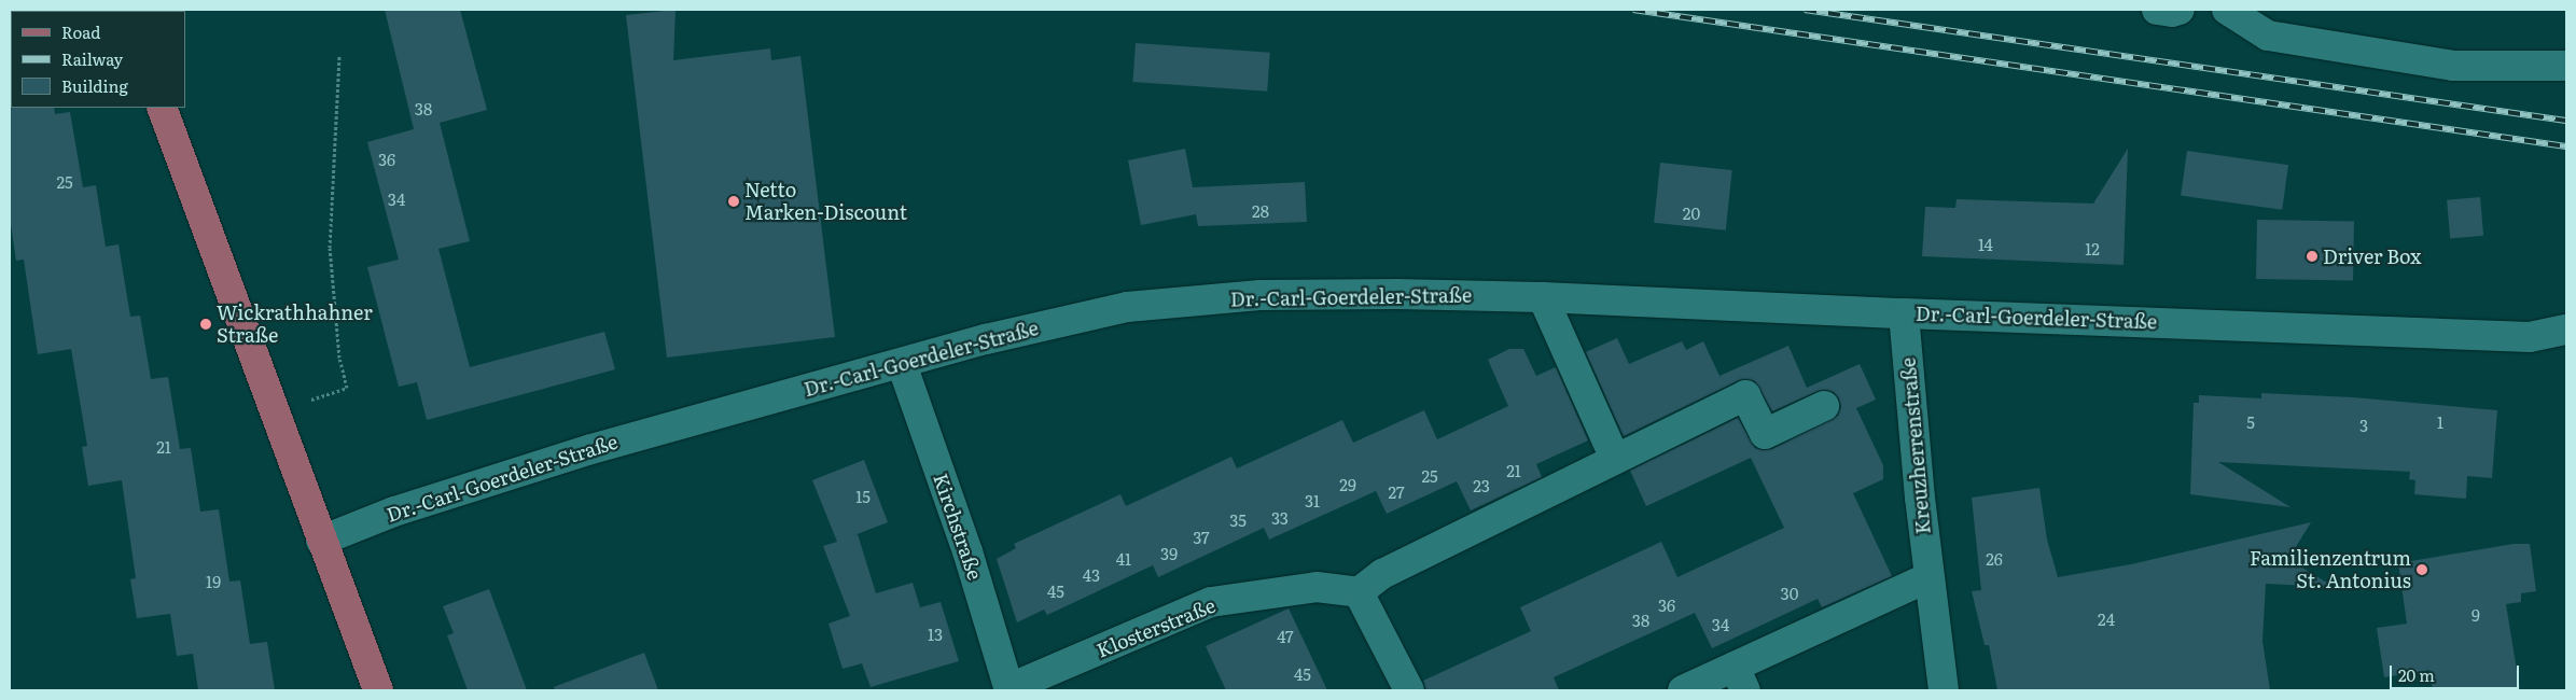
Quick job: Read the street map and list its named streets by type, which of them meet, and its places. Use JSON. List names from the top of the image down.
{
  "streets": {
    "street": [
      "Dr.-Carl-Goerdeler-Straße",
      "Kreuzherrenstraße",
      "Kirchstraße",
      "Klosterstraße"
    ]
  },
  "crossings": [
    ["Dr.-Carl-Goerdeler-Straße", "Kreuzherrenstraße"],
    ["Dr.-Carl-Goerdeler-Straße", "Kirchstraße"],
    ["Kirchstraße", "Klosterstraße"]
  ],
  "places": [
    "Netto Marken-Discount",
    "Driver Box",
    "Wickrathhahner Straße",
    "Familienzentrum St. Antonius"
  ],
  "house_numbers": [
    "38",
    "36",
    "25",
    "34",
    "28",
    "20",
    "14",
    "12",
    "5",
    "1",
    "3",
    "21",
    "21",
    "25",
    "29",
    "23",
    "27",
    "15",
    "31",
    "33",
    "35",
    "37",
    "39",
    "41",
    "26",
    "43",
    "19",
    "45",
    "30",
    "36",
    "9",
    "24",
    "38",
    "34",
    "13",
    "47",
    "45"
  ],
  "legend": ["Road", "Railway", "Building"],
  "scale_bar": "20 m"
}
